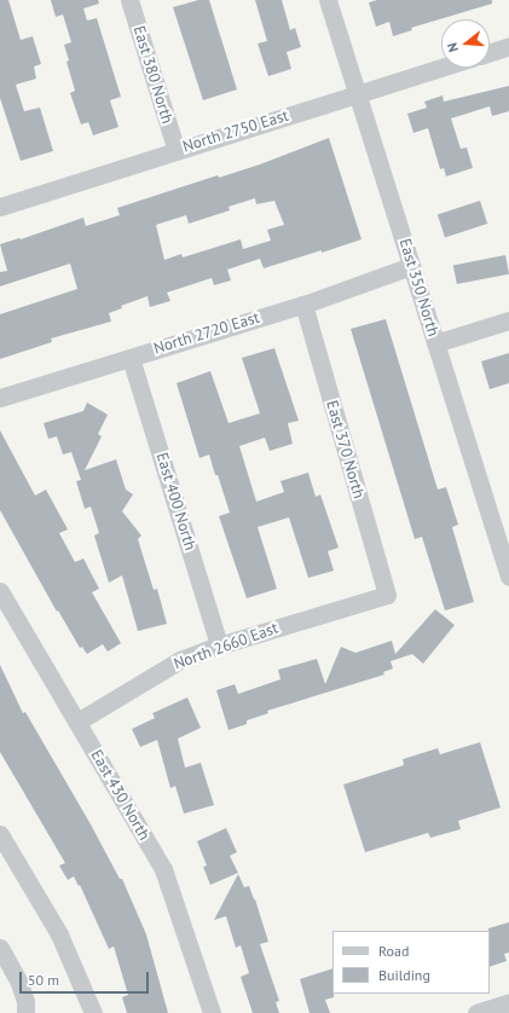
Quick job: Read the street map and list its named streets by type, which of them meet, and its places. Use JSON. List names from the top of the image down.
{
  "streets": {
    "street": [
      "East 380 North",
      "North 2750 East",
      "East 350 North",
      "North 2720 East",
      "East 370 North",
      "East 400 North",
      "North 2660 East",
      "East 430 North"
    ]
  },
  "crossings": [
    ["East 380 North", "North 2750 East"],
    ["North 2750 East", "East 350 North"],
    ["East 350 North", "North 2720 East"],
    ["North 2720 East", "East 370 North"],
    ["North 2720 East", "East 400 North"],
    ["East 370 North", "North 2660 East"],
    ["East 400 North", "North 2660 East"],
    ["North 2660 East", "East 430 North"]
  ],
  "legend": ["Road", "Building"],
  "scale_bar": "50 m",
  "north": "left"
}
